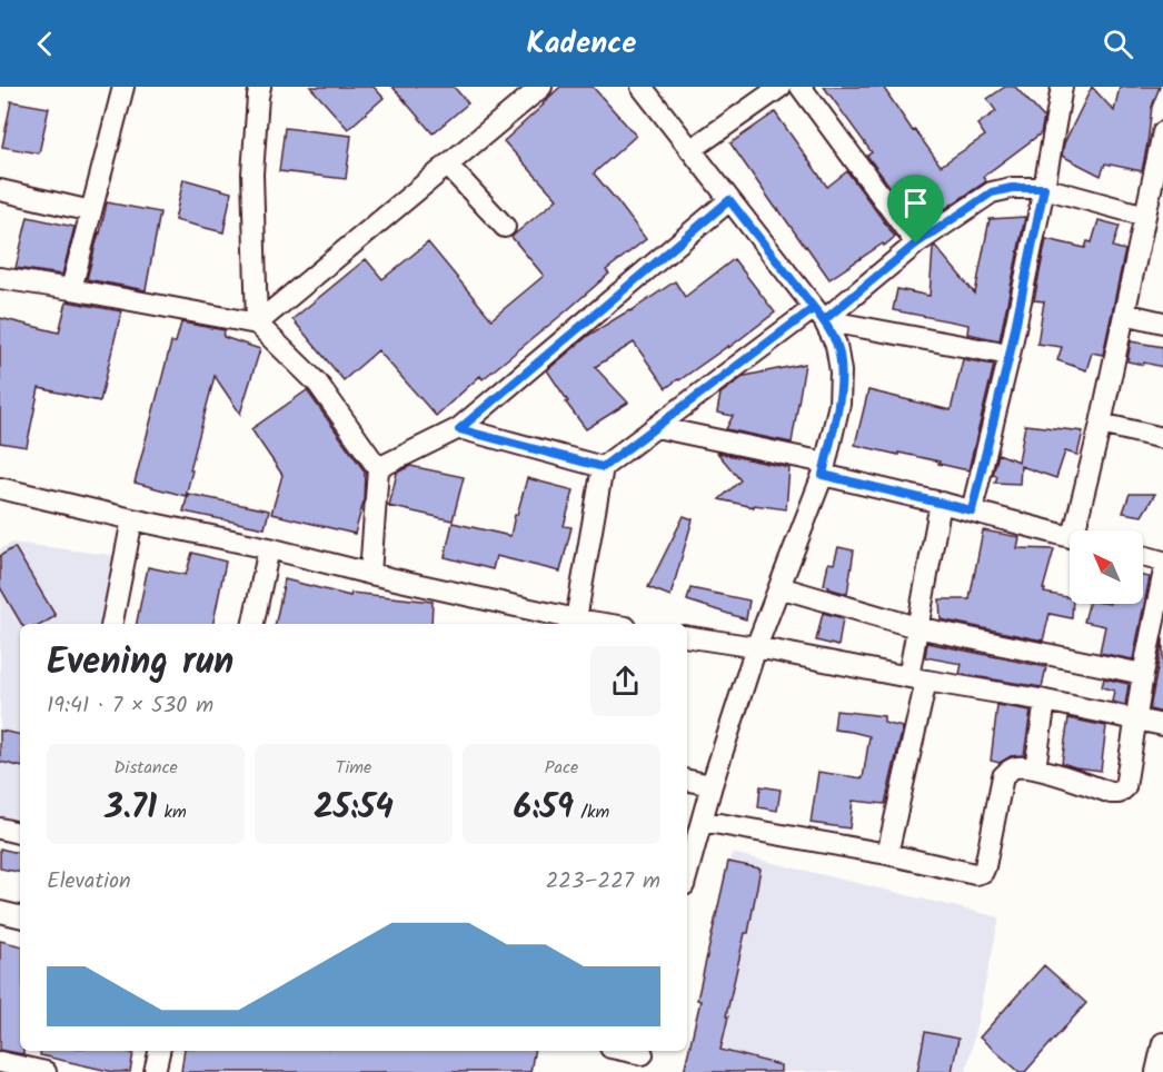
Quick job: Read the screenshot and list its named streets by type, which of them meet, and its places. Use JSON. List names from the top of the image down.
{
  "north": "top left",
  "page": {
    "header": "Kadence",
    "heading": ["Evening run", "19:41 · 7 × 530 m"],
    "stats": [
      ["Distance", "3.71 km"],
      ["Time", "25:54"],
      ["Pace", "6:59 /km"]
    ],
    "chart": ["Elevation", "223–227 m"]
  }
}
